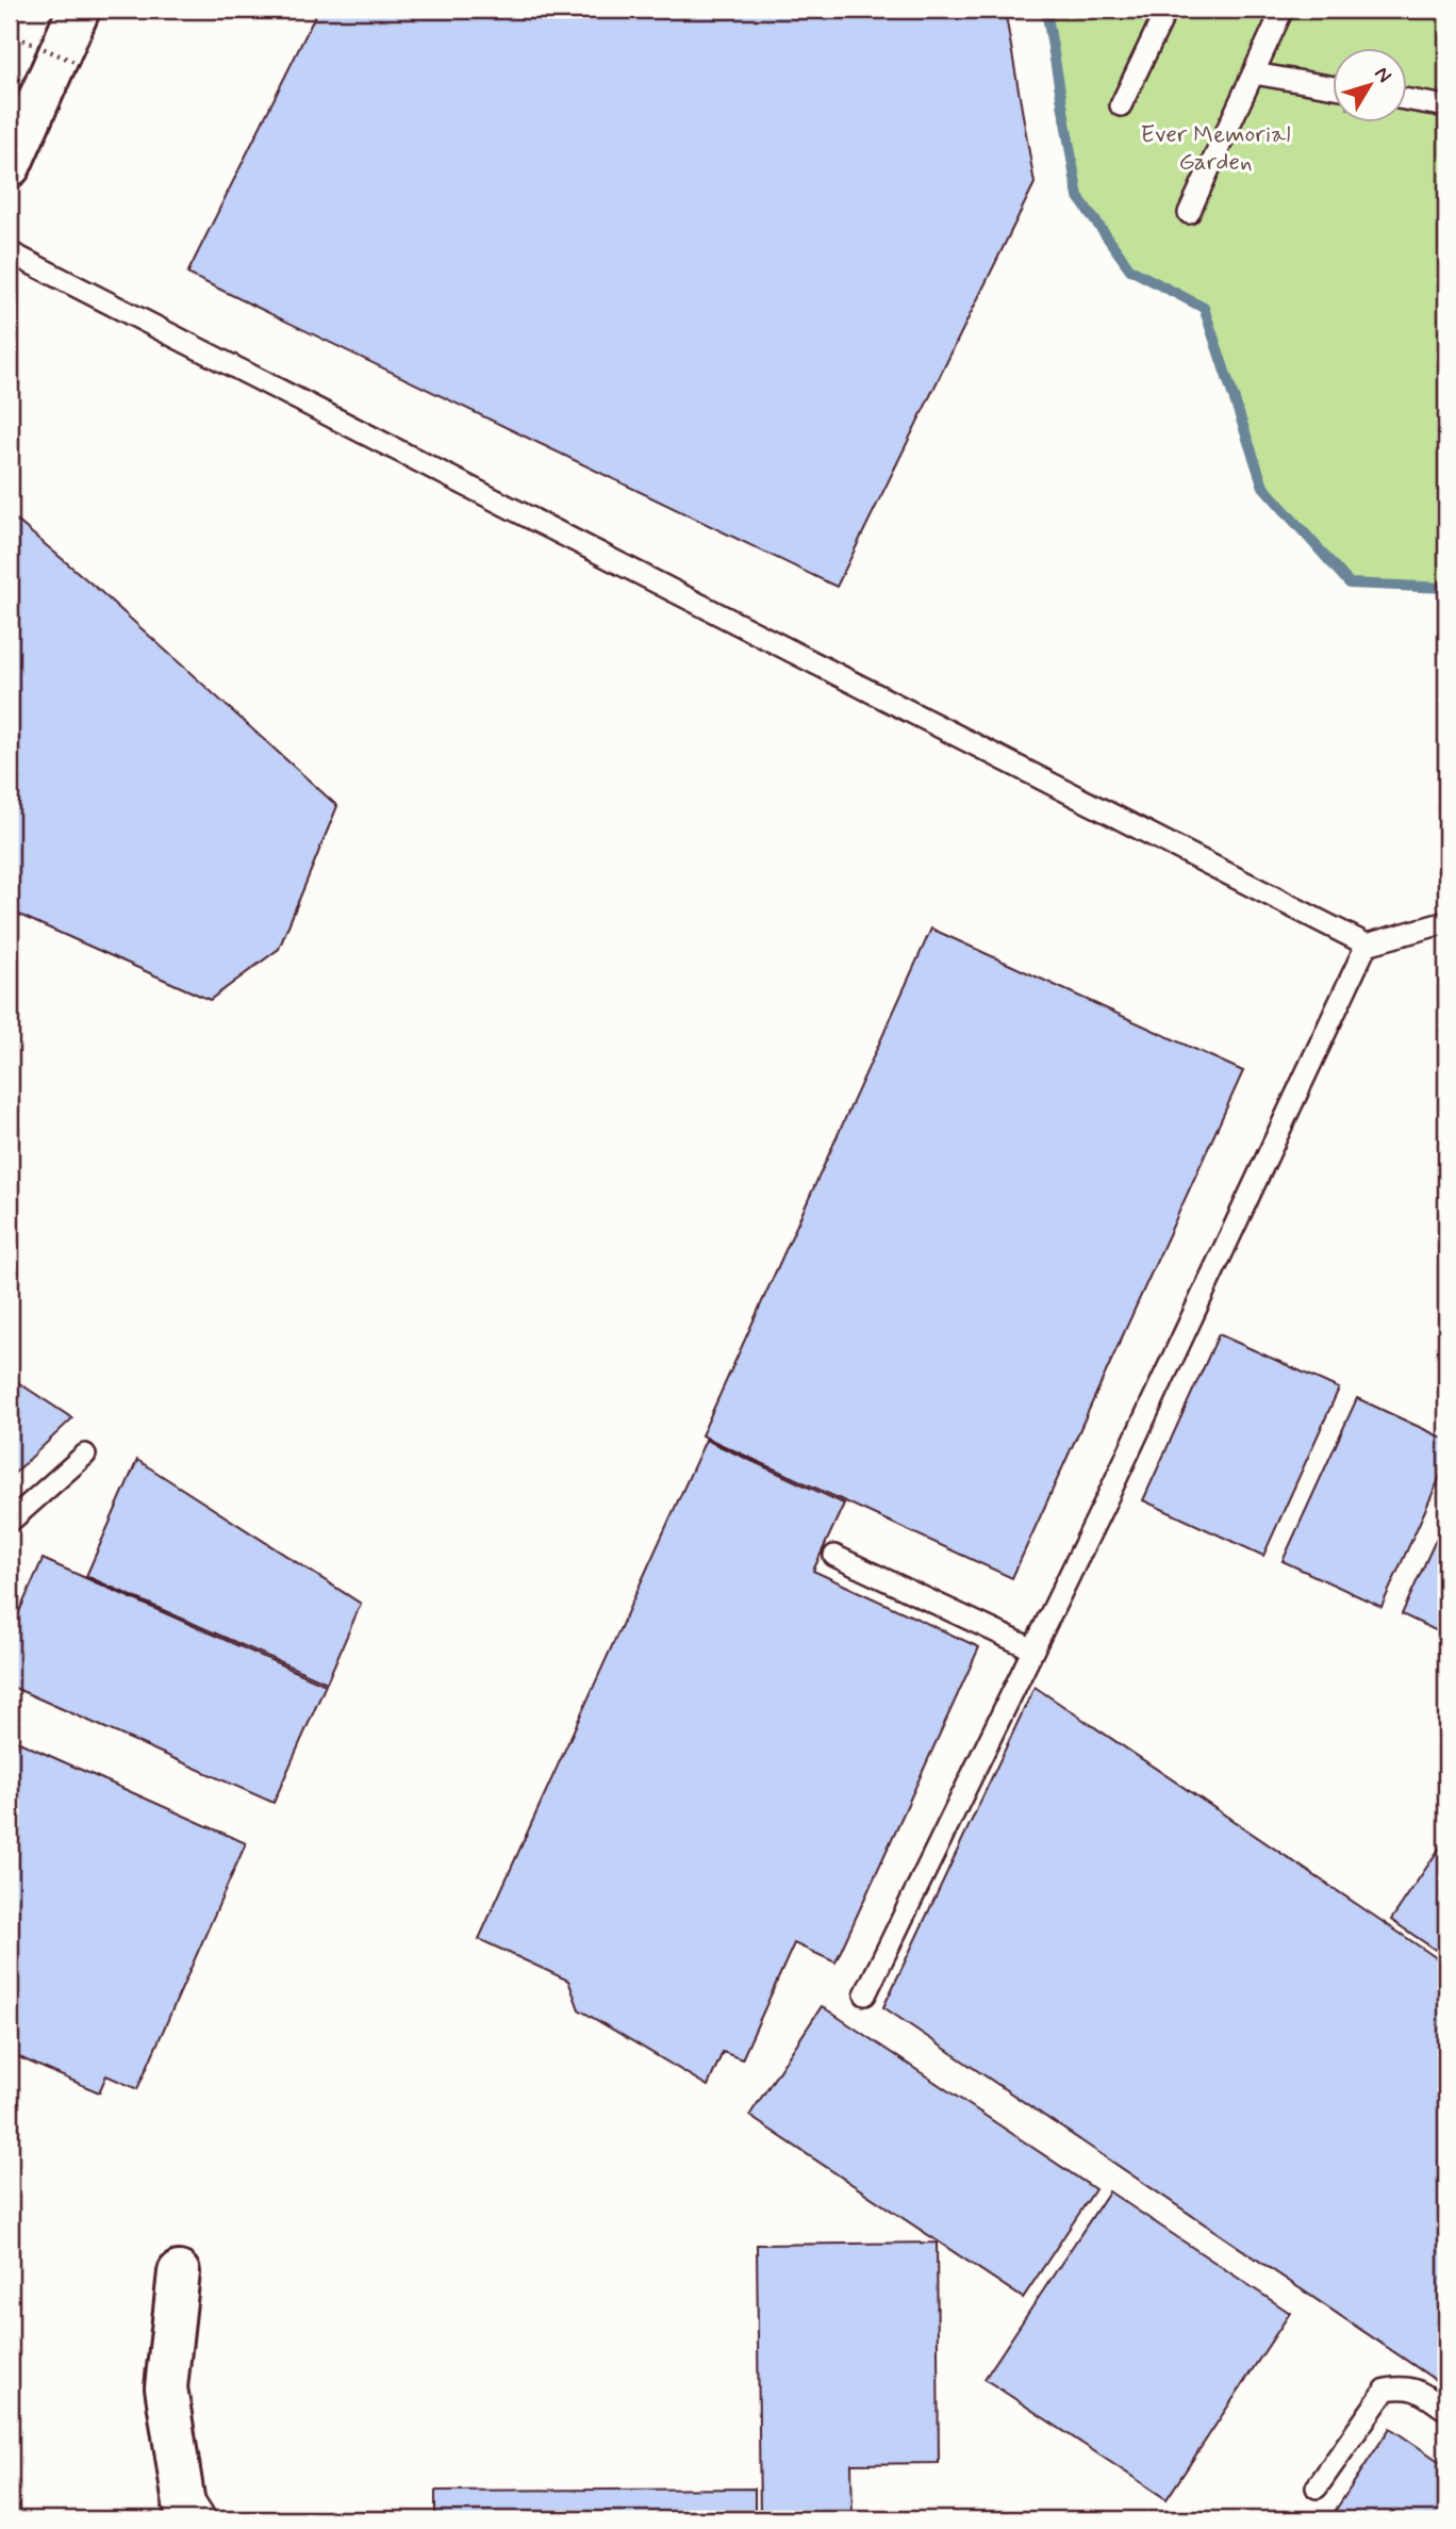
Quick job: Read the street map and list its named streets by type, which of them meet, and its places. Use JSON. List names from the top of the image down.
{
  "parks": ["Ever Memorial Garden"],
  "north": "top right"
}
